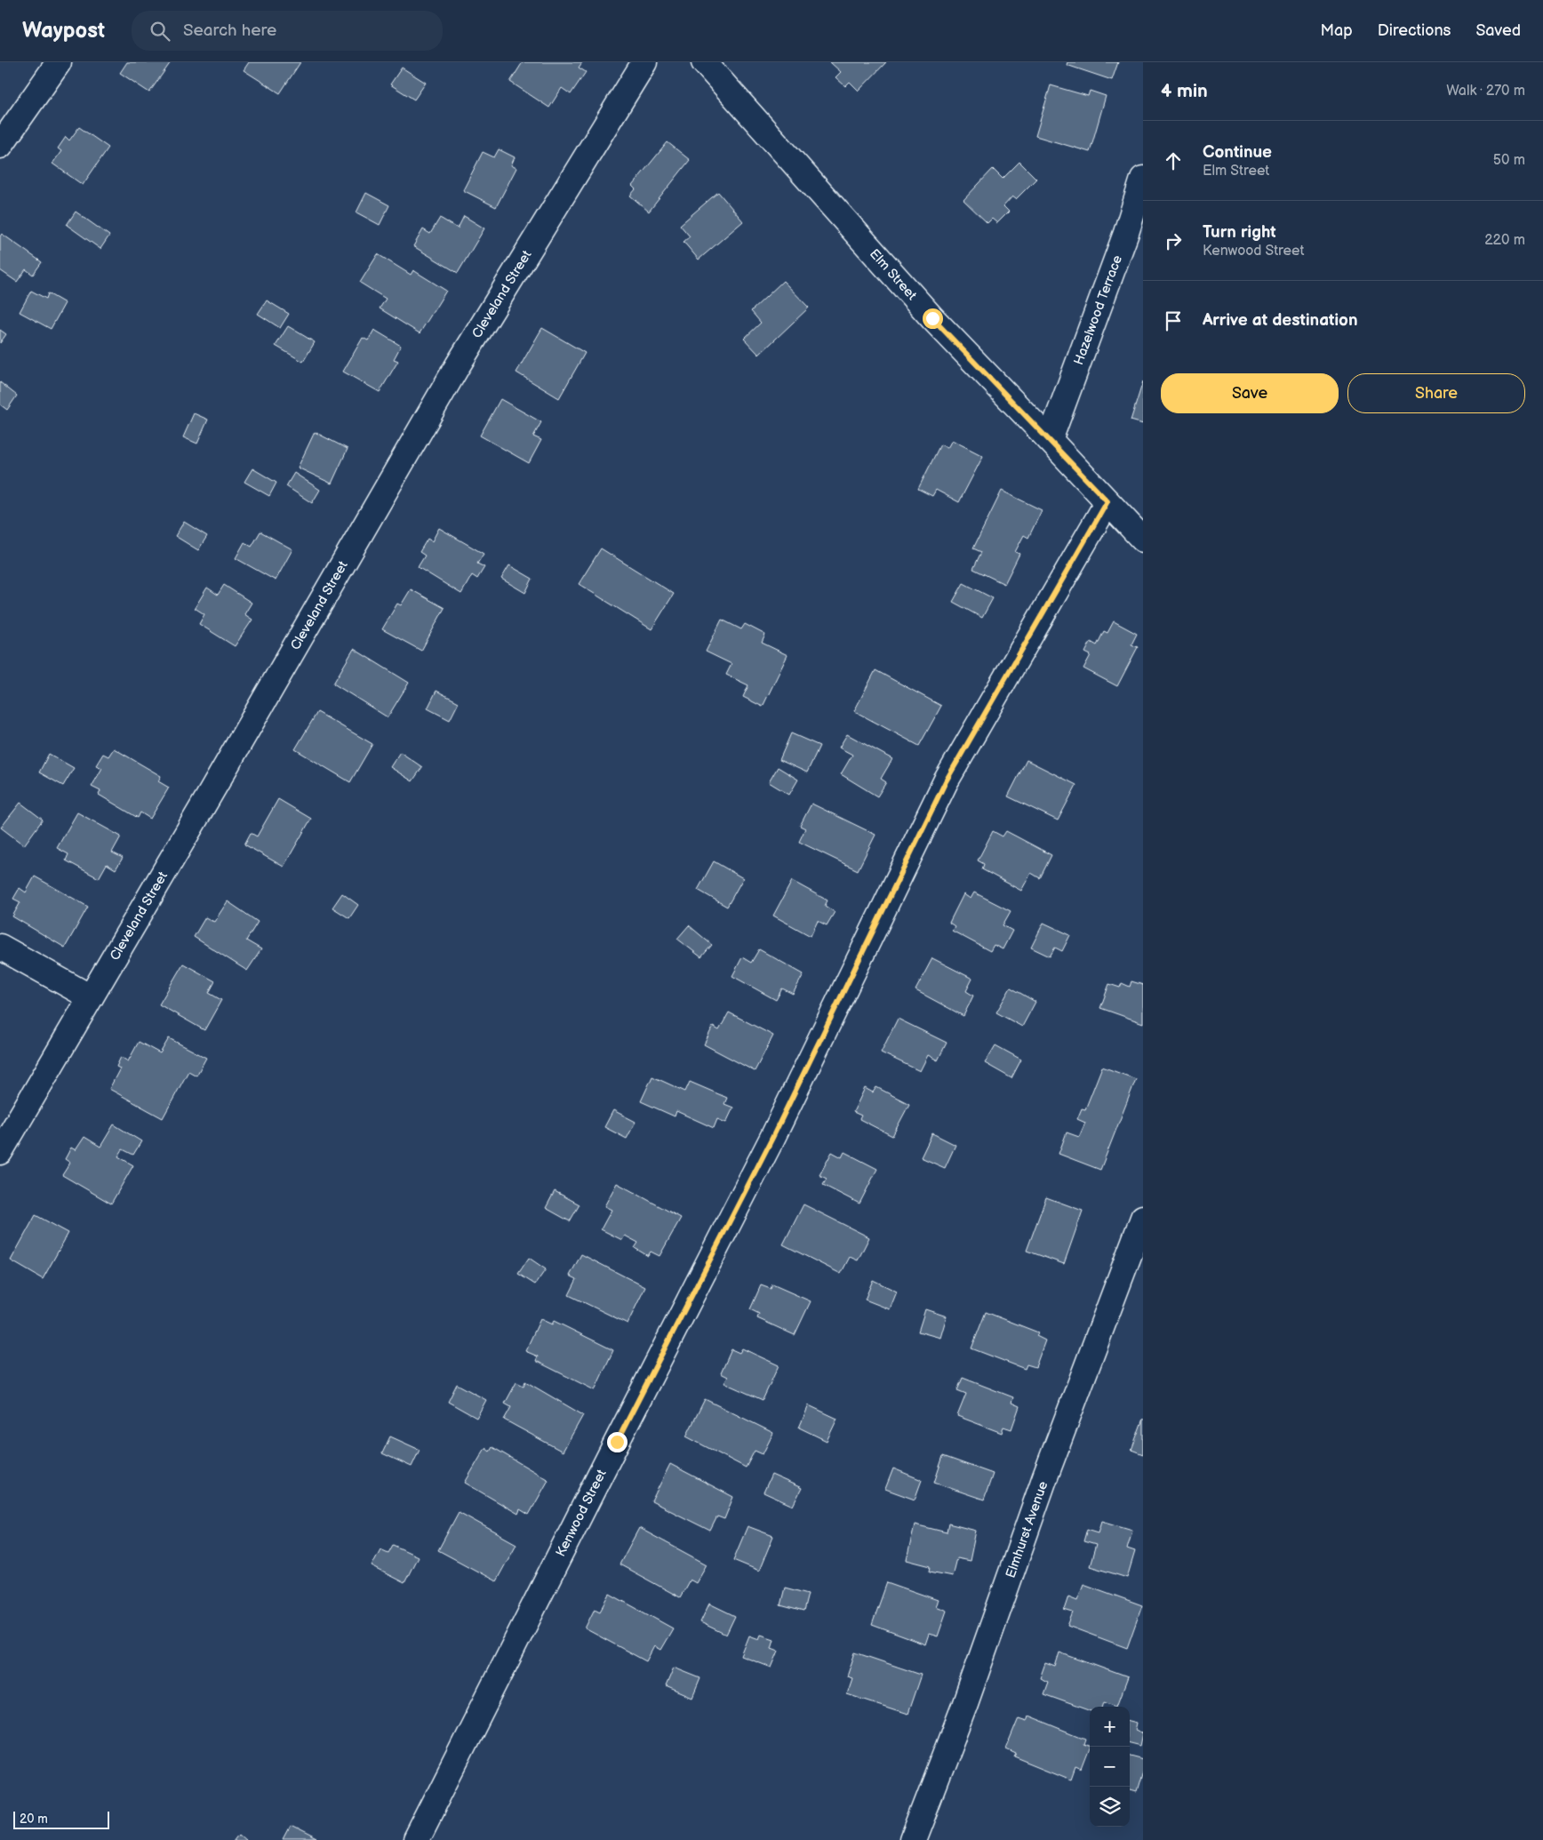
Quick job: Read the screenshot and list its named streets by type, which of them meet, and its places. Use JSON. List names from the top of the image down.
{
  "streets": {
    "street": [
      "Elm Street",
      "Cleveland Street",
      "Hazelwood Terrace",
      "Kenwood Street",
      "Elmhurst Avenue"
    ]
  },
  "crossings": [
    ["Elm Street", "Hazelwood Terrace"],
    ["Elm Street", "Kenwood Street"]
  ],
  "scale_bar": "20 m",
  "page": {
    "header": "Waypost",
    "search": "Search here",
    "nav": ["Map", "Directions", "Saved"],
    "heading": ["4 min", "Walk · 270 m"],
    "list": [
      ["Continue", "Elm Street", "50 m"],
      ["Turn right", "Kenwood Street", "220 m"],
      "Arrive at destination"
    ],
    "buttons": ["Save", "Share"],
    "map_buttons": ["+", "−"],
    "scale": "20 m"
  }
}
